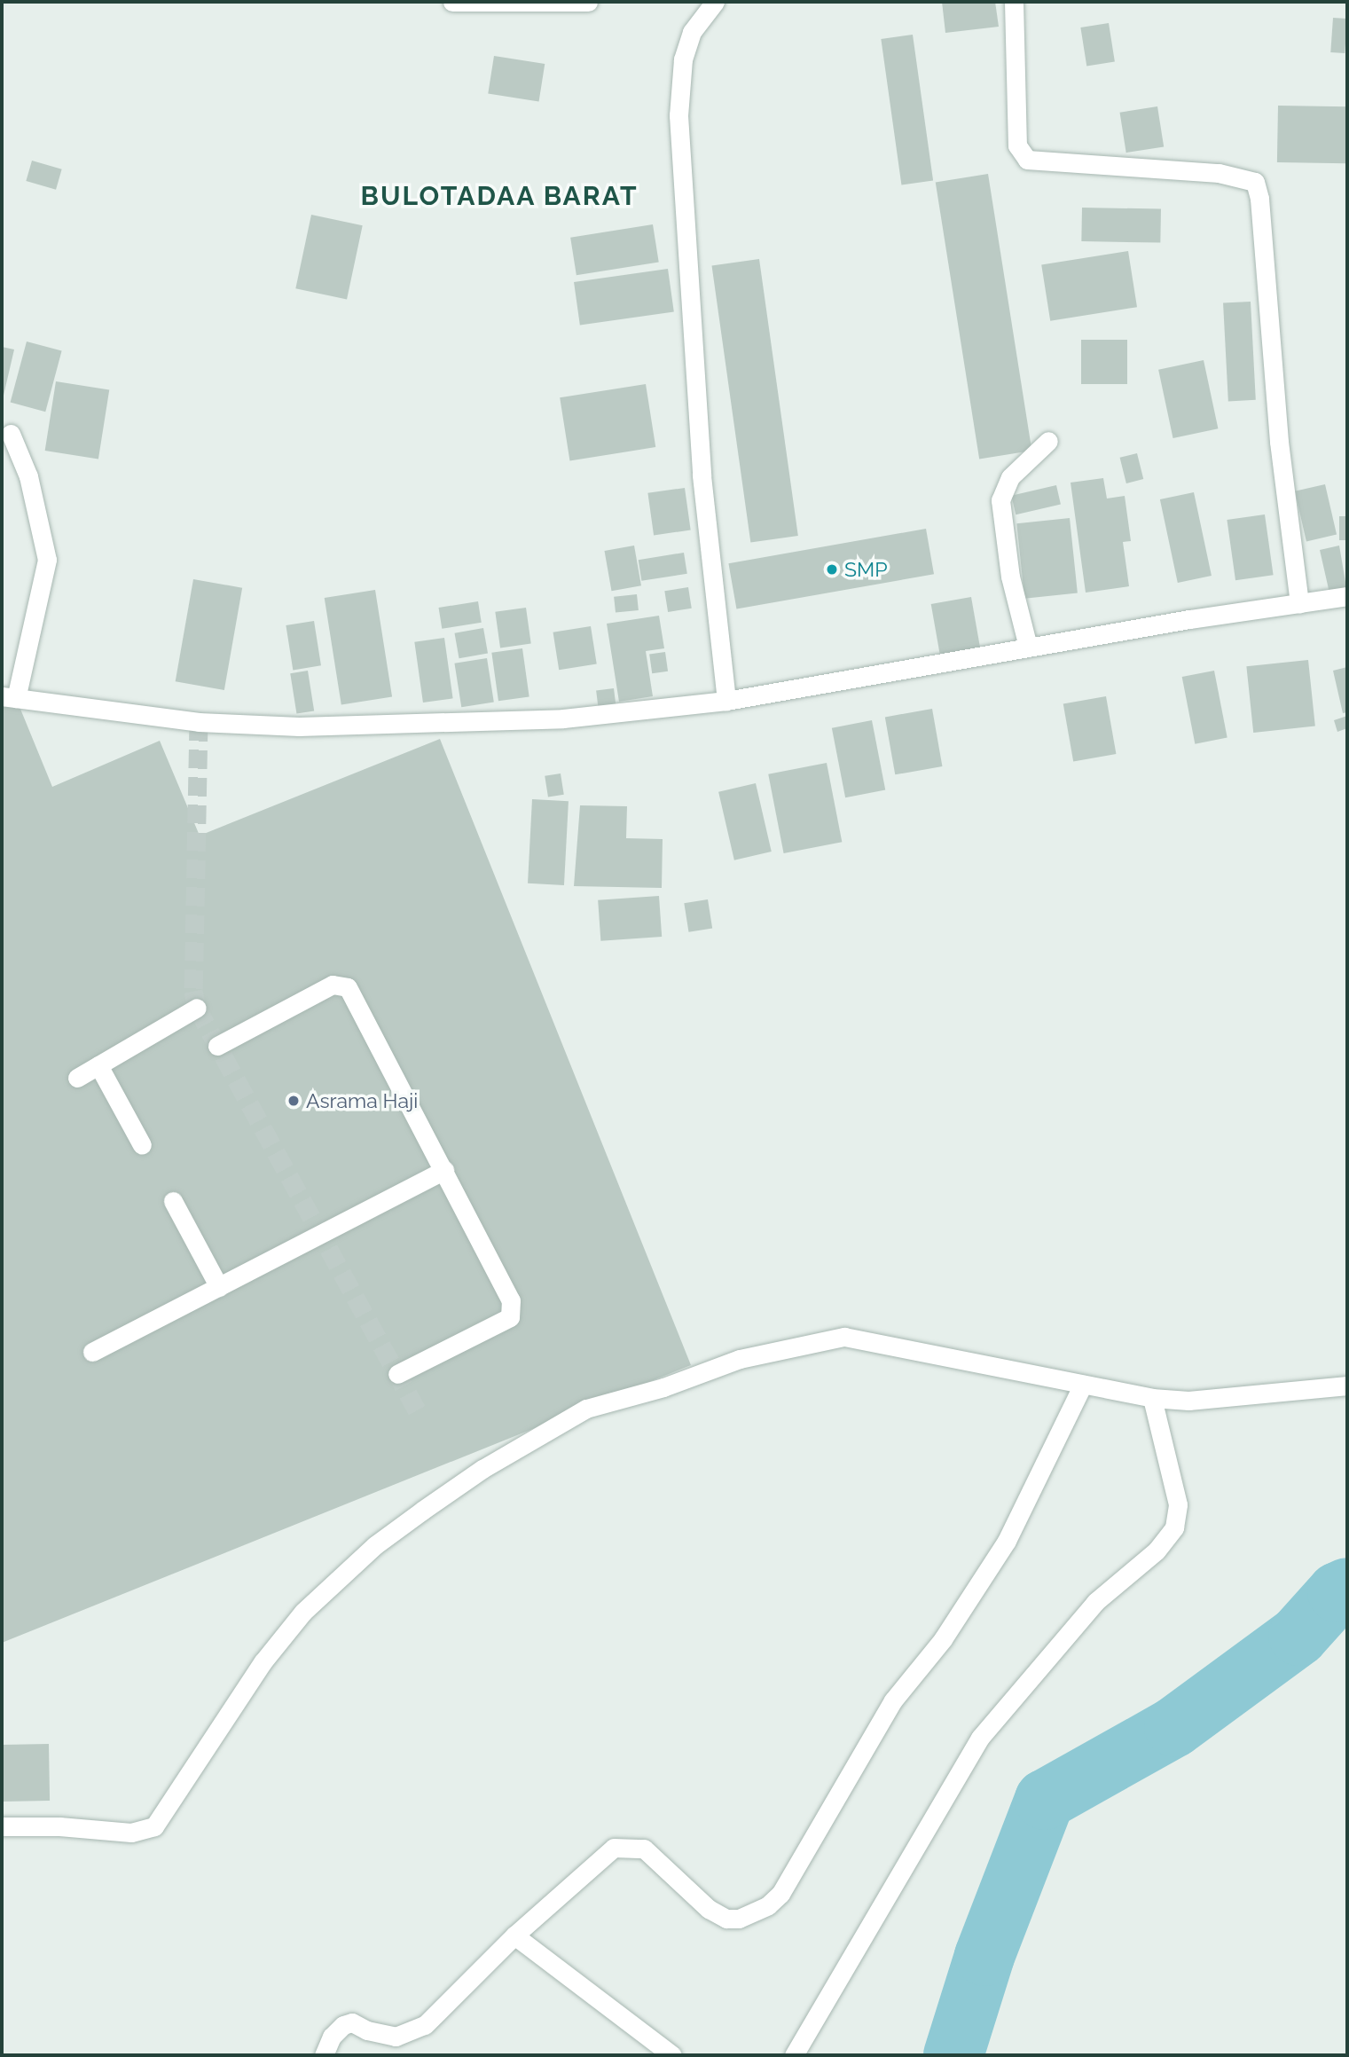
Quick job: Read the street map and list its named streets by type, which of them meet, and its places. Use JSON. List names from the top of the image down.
{
  "districts": ["BULOTADAA BARAT"],
  "places": ["SMP", "Asrama Haji"]
}
